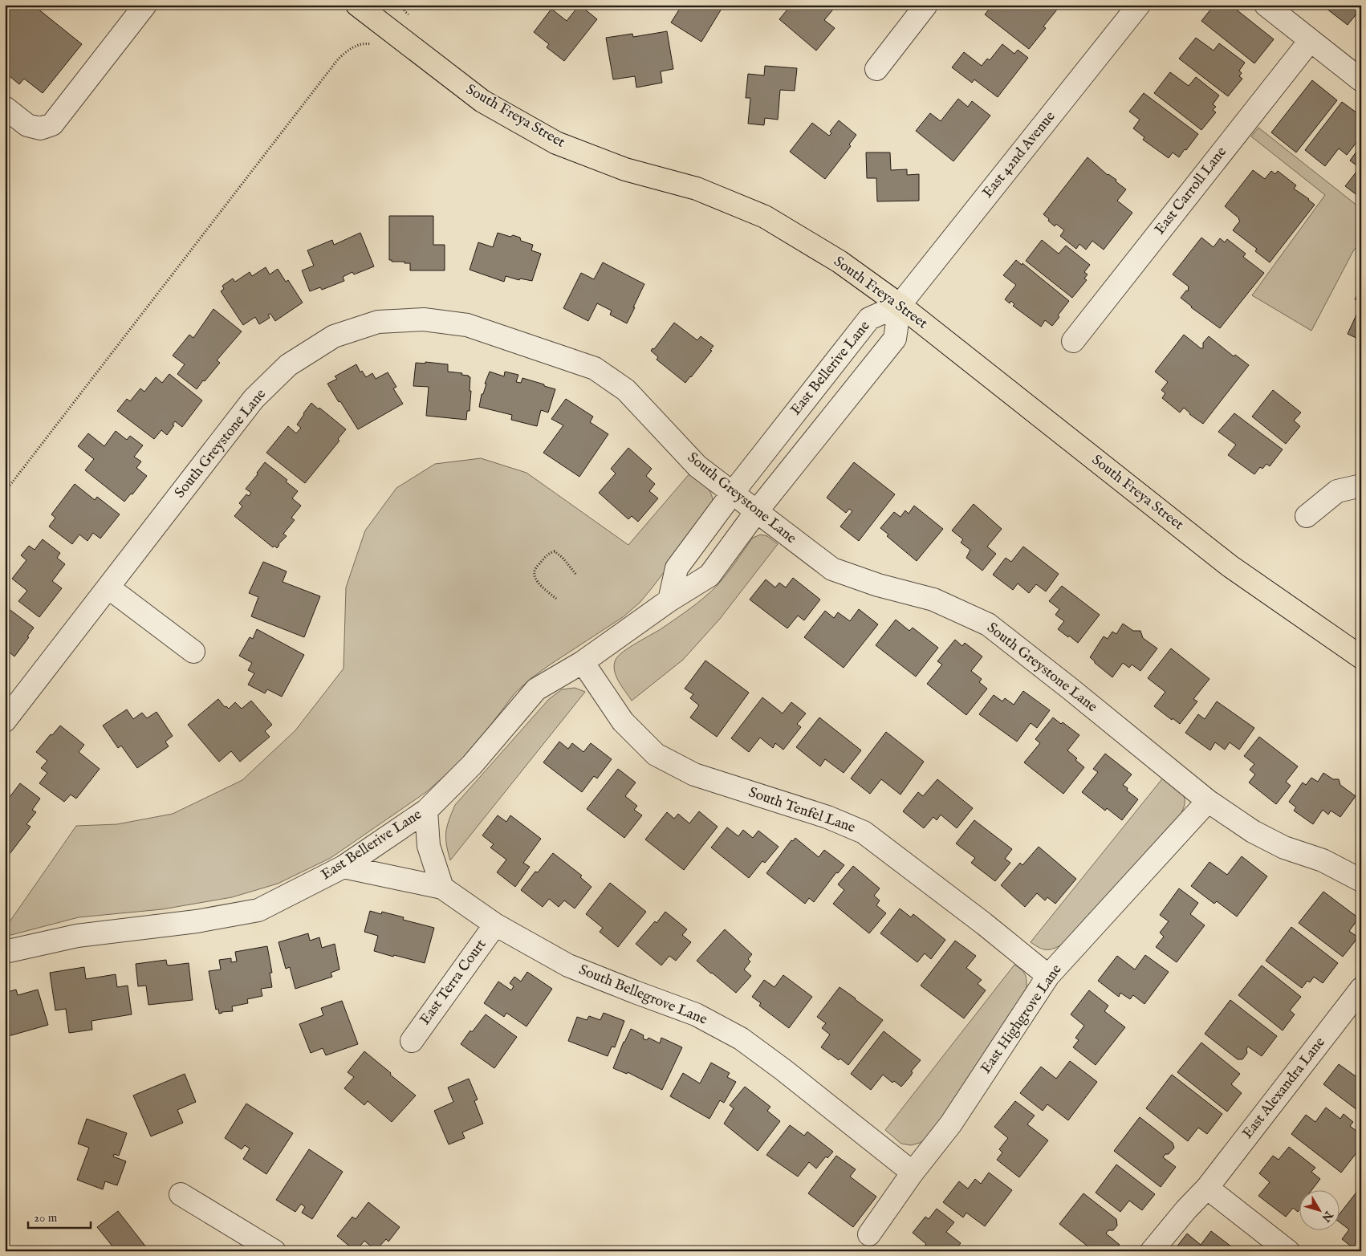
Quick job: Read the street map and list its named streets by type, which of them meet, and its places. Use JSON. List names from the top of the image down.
{
  "streets": {
    "main road": ["South Freya Street"],
    "street": [
      "East 42nd Avenue",
      "East Carroll Lane",
      "East Bellerive Lane",
      "South Greystone Lane",
      "South Tenfel Lane",
      "East Terra Court",
      "South Bellegrove Lane",
      "East Highgrove Lane",
      "East Alexandra Lane"
    ]
  },
  "crossings": [
    ["South Freya Street", "East 42nd Avenue"],
    ["South Freya Street", "East Bellerive Lane"],
    ["East 42nd Avenue", "East Bellerive Lane"],
    ["East Bellerive Lane", "South Greystone Lane"],
    ["East Bellerive Lane", "South Tenfel Lane"],
    ["East Bellerive Lane", "South Bellegrove Lane"],
    ["South Greystone Lane", "East Highgrove Lane"],
    ["South Tenfel Lane", "East Highgrove Lane"],
    ["East Terra Court", "South Bellegrove Lane"],
    ["South Bellegrove Lane", "East Highgrove Lane"]
  ],
  "scale_bar": "20 m",
  "north": "bottom right"
}
